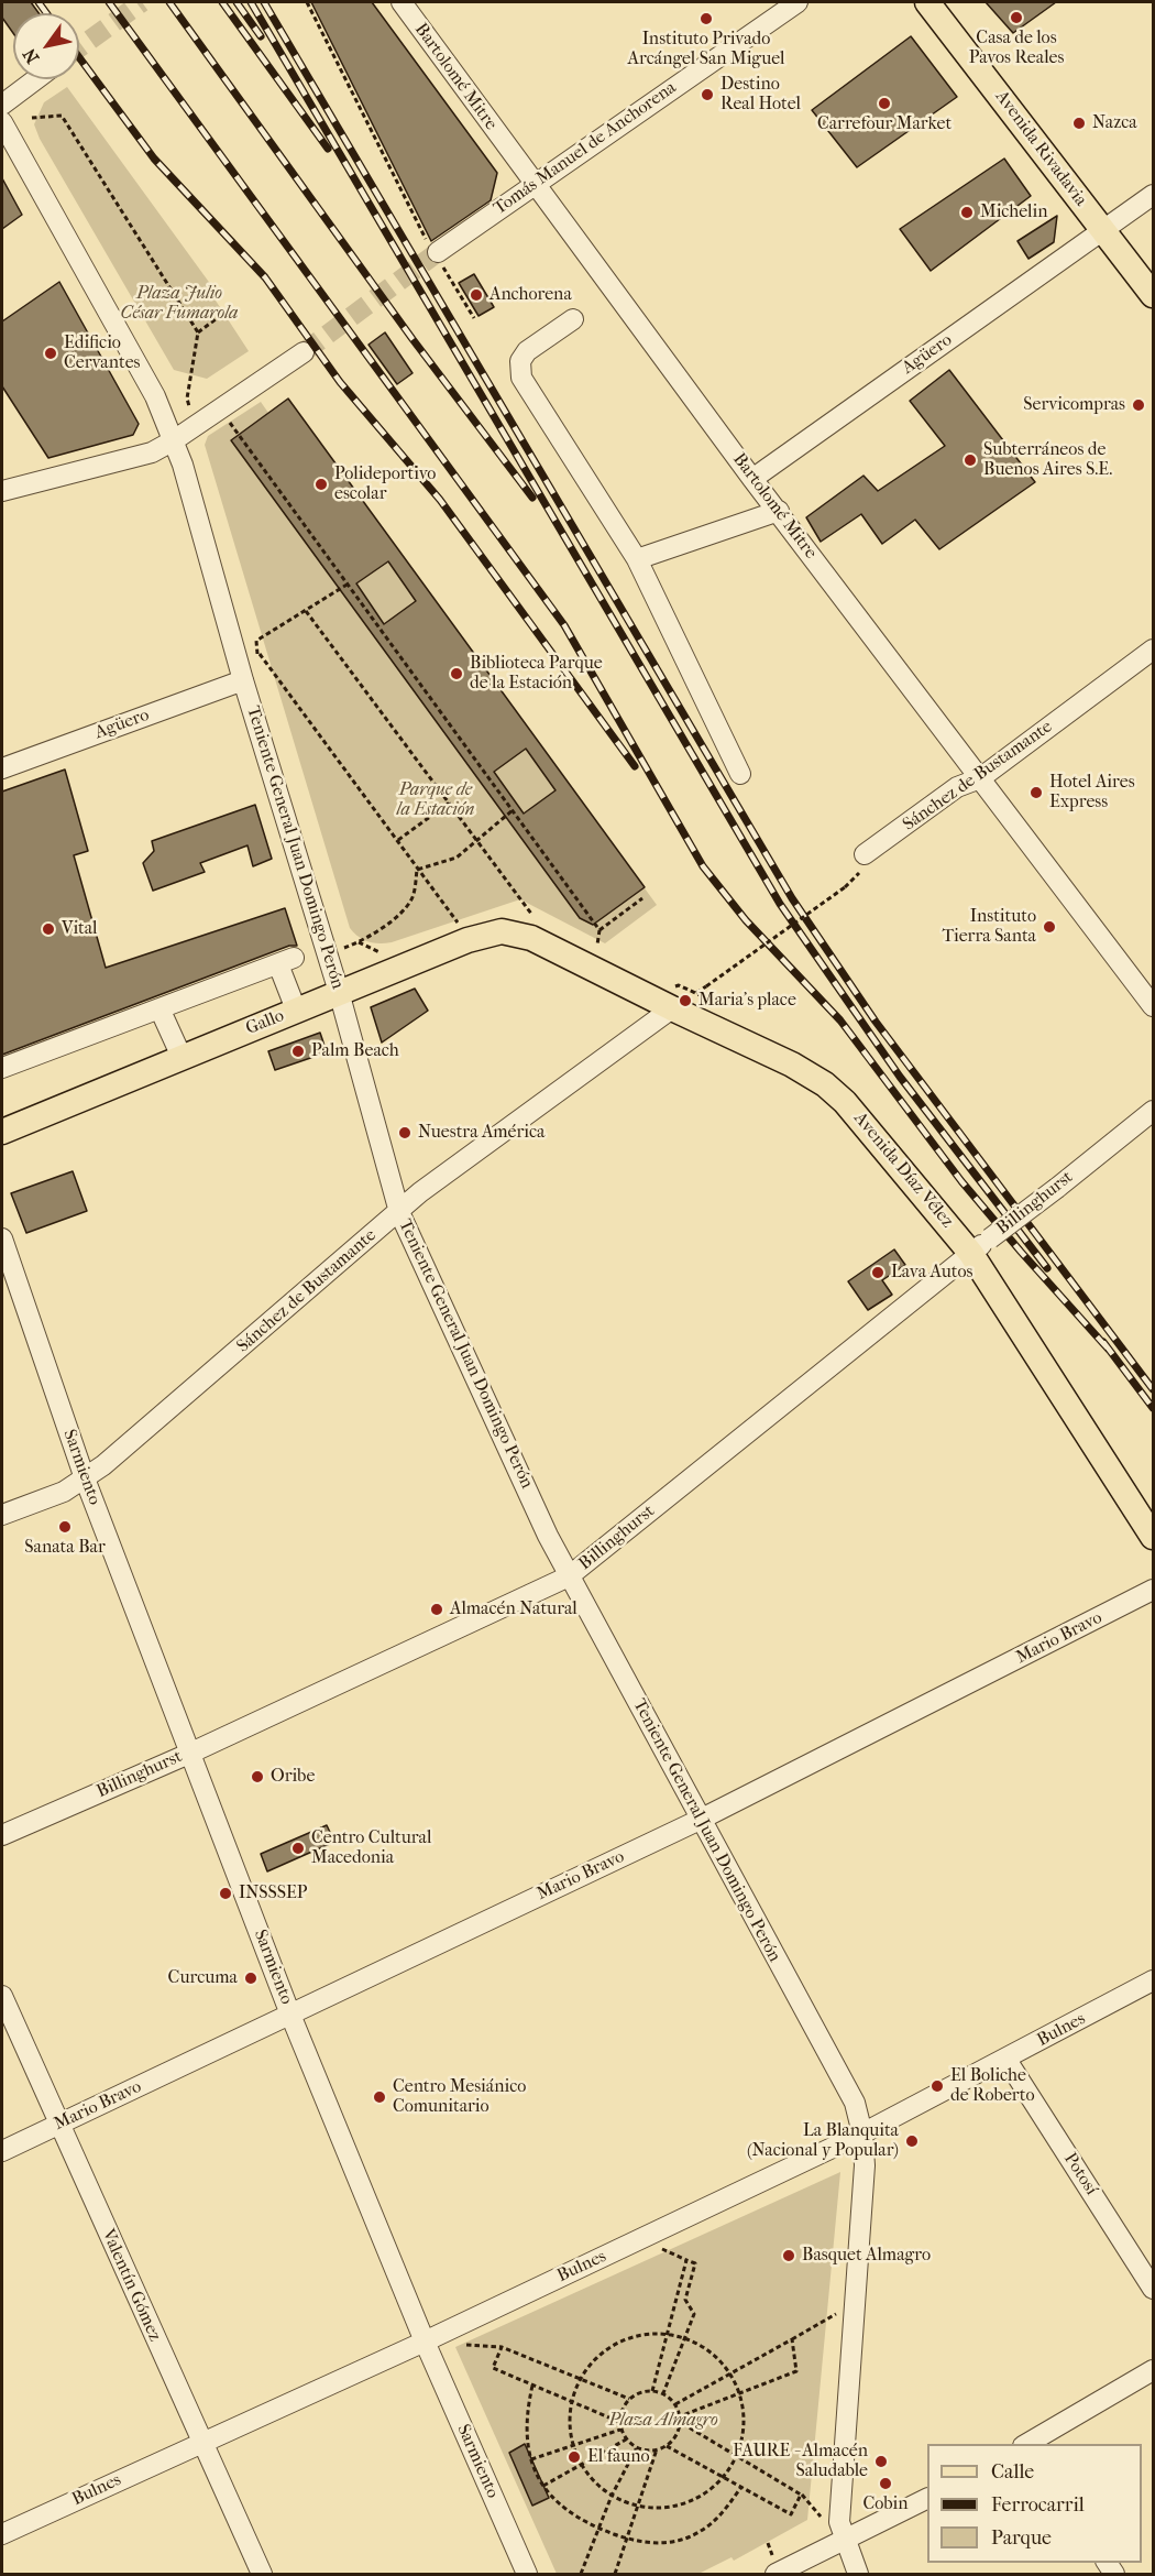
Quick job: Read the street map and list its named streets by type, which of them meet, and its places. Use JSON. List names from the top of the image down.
{
  "streets": {
    "main road": ["Avenida Rivadavia", "Gallo", "Avenida Díaz Vélez"],
    "street": [
      "Bartolomé Mitre",
      "Tomás Manuel de Anchorena",
      "Agüero",
      "Sánchez de Bustamante",
      "Teniente General Juan Domingo Perón",
      "Billinghurst",
      "Sarmiento",
      "Mario Bravo",
      "Bulnes",
      "Potosí",
      "Valentín Gómez"
    ]
  },
  "crossings": [
    ["Bartolomé Mitre", "Tomás Manuel de Anchorena"],
    ["Bartolomé Mitre", "Agüero"],
    ["Bartolomé Mitre", "Sánchez de Bustamante"],
    ["Avenida Rivadavia", "Agüero"],
    ["Agüero", "Teniente General Juan Domingo Perón"],
    ["Sánchez de Bustamante", "Teniente General Juan Domingo Perón"],
    ["Sánchez de Bustamante", "Avenida Díaz Vélez"],
    ["Sánchez de Bustamante", "Sarmiento"],
    ["Teniente General Juan Domingo Perón", "Gallo"],
    ["Teniente General Juan Domingo Perón", "Billinghurst"],
    ["Teniente General Juan Domingo Perón", "Mario Bravo"],
    ["Teniente General Juan Domingo Perón", "Bulnes"],
    ["Gallo", "Avenida Díaz Vélez"],
    ["Avenida Díaz Vélez", "Billinghurst"],
    ["Billinghurst", "Sarmiento"],
    ["Sarmiento", "Mario Bravo"],
    ["Sarmiento", "Bulnes"],
    ["Mario Bravo", "Valentín Gómez"],
    ["Bulnes", "Potosí"],
    ["Bulnes", "Valentín Gómez"]
  ],
  "parks": ["Plaza Julio César Fumarola", "Parque de la Estación", "Plaza Almagro"],
  "places": [
    "Casa de los Pavos Reales",
    "Instituto Privado Arcángel San Miguel",
    "Destino Real Hotel",
    "Carrefour Market",
    "Nazca",
    "Michelin",
    "Anchorena",
    "Edificio Cervantes",
    "Servicompras",
    "Subterráneos de Buenos Aires S.E.",
    "Polideportivo escolar",
    "Biblioteca Parque de la Estación",
    "Hotel Aires Express",
    "Instituto Tierra Santa",
    "Vital",
    "Maria's place",
    "Palm Beach",
    "Nuestra América",
    "Lava Autos",
    "Sanata Bar",
    "Almacén Natural",
    "Oribe",
    "Centro Cultural Macedonia",
    "INSSSEP",
    "Curcuma",
    "El Boliche de Roberto",
    "Centro Mesiánico Comunitario",
    "La Blanquita (Nacional y Popular)",
    "Basquet Almagro",
    "El fauno",
    "FAURE - Almacén Saludable",
    "Cobin"
  ],
  "legend": ["Calle", "Ferrocarril", "Parque"],
  "north": "bottom left"
}
